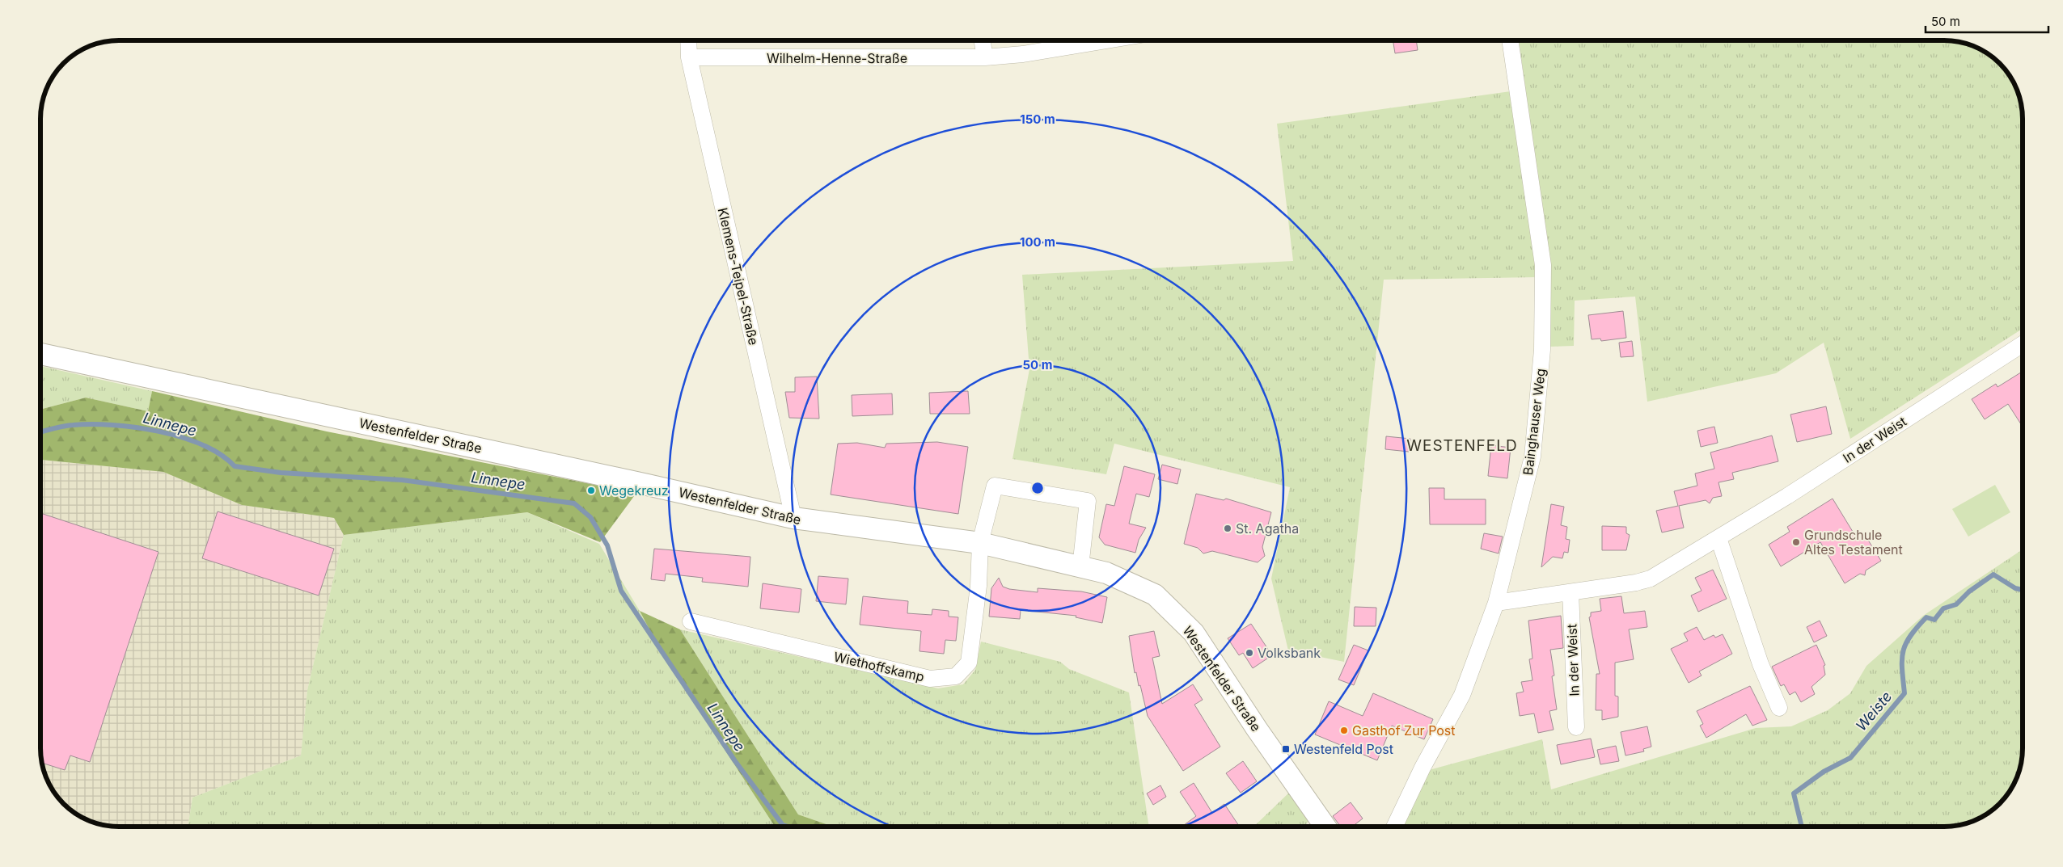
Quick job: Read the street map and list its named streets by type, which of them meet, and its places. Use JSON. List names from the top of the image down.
{
  "streets": {
    "main road": ["Westenfelder Straße"],
    "street": [
      "Wilhelm-Henne-Straße",
      "Klemens-Teipel-Straße",
      "Bainghauser Weg",
      "In der Weist",
      "Wiethoffskamp"
    ]
  },
  "crossings": [
    ["Wilhelm-Henne-Straße", "Klemens-Teipel-Straße"],
    ["Klemens-Teipel-Straße", "Westenfelder Straße"],
    ["Bainghauser Weg", "In der Weist"],
    ["Westenfelder Straße", "Wiethoffskamp"]
  ],
  "districts": ["WESTENFELD"],
  "water": ["Linnepe", "Weiste"],
  "places": {
    "other": [
      "Wegekreuz",
      "St. Agatha",
      "Grundschule Altes Testament",
      "Volksbank",
      "Gasthof Zur Post"
    ],
    "transit": ["Westenfeld Post"]
  },
  "scale_bar": "50 m",
  "rings": ["150 m", "100 m", "50 m"]
}
